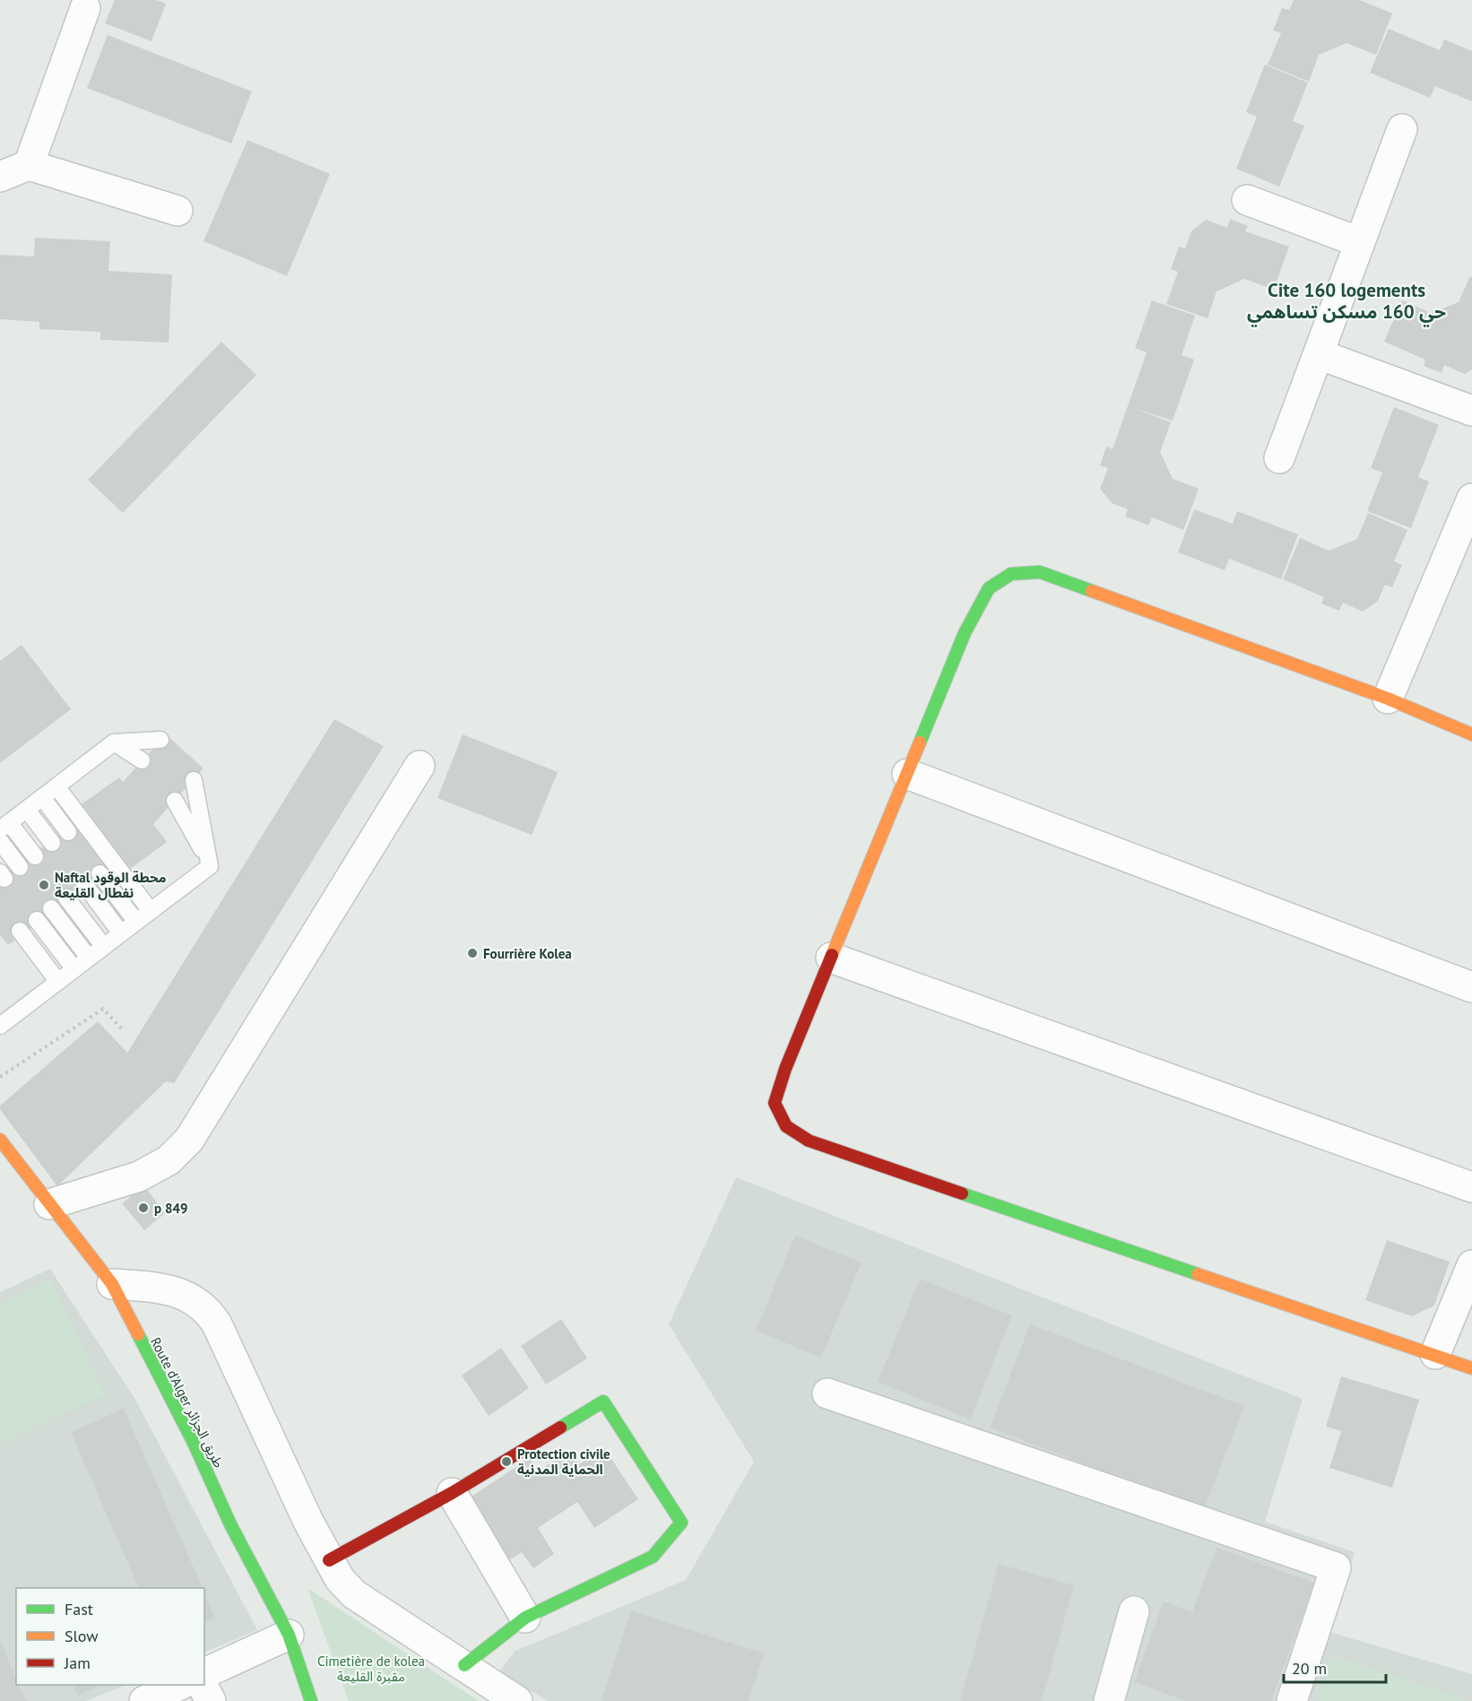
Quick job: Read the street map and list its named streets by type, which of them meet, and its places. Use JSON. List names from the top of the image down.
{
  "streets": {
    "street": ["Route d'Alger طريق الجزائر"]
  },
  "districts": ["Cite 160 logements حي 160 مسكن تساهمي"],
  "parks": ["Cimetière de kolea مقبرة القليعة"],
  "places": [
    "Naftal محطة الوقود نفطال القليعة",
    "Fourrière Kolea",
    "p 849",
    "Protection civile الحماية المدنية"
  ],
  "legend": ["Fast", "Slow", "Jam"],
  "scale_bar": "20 m"
}
